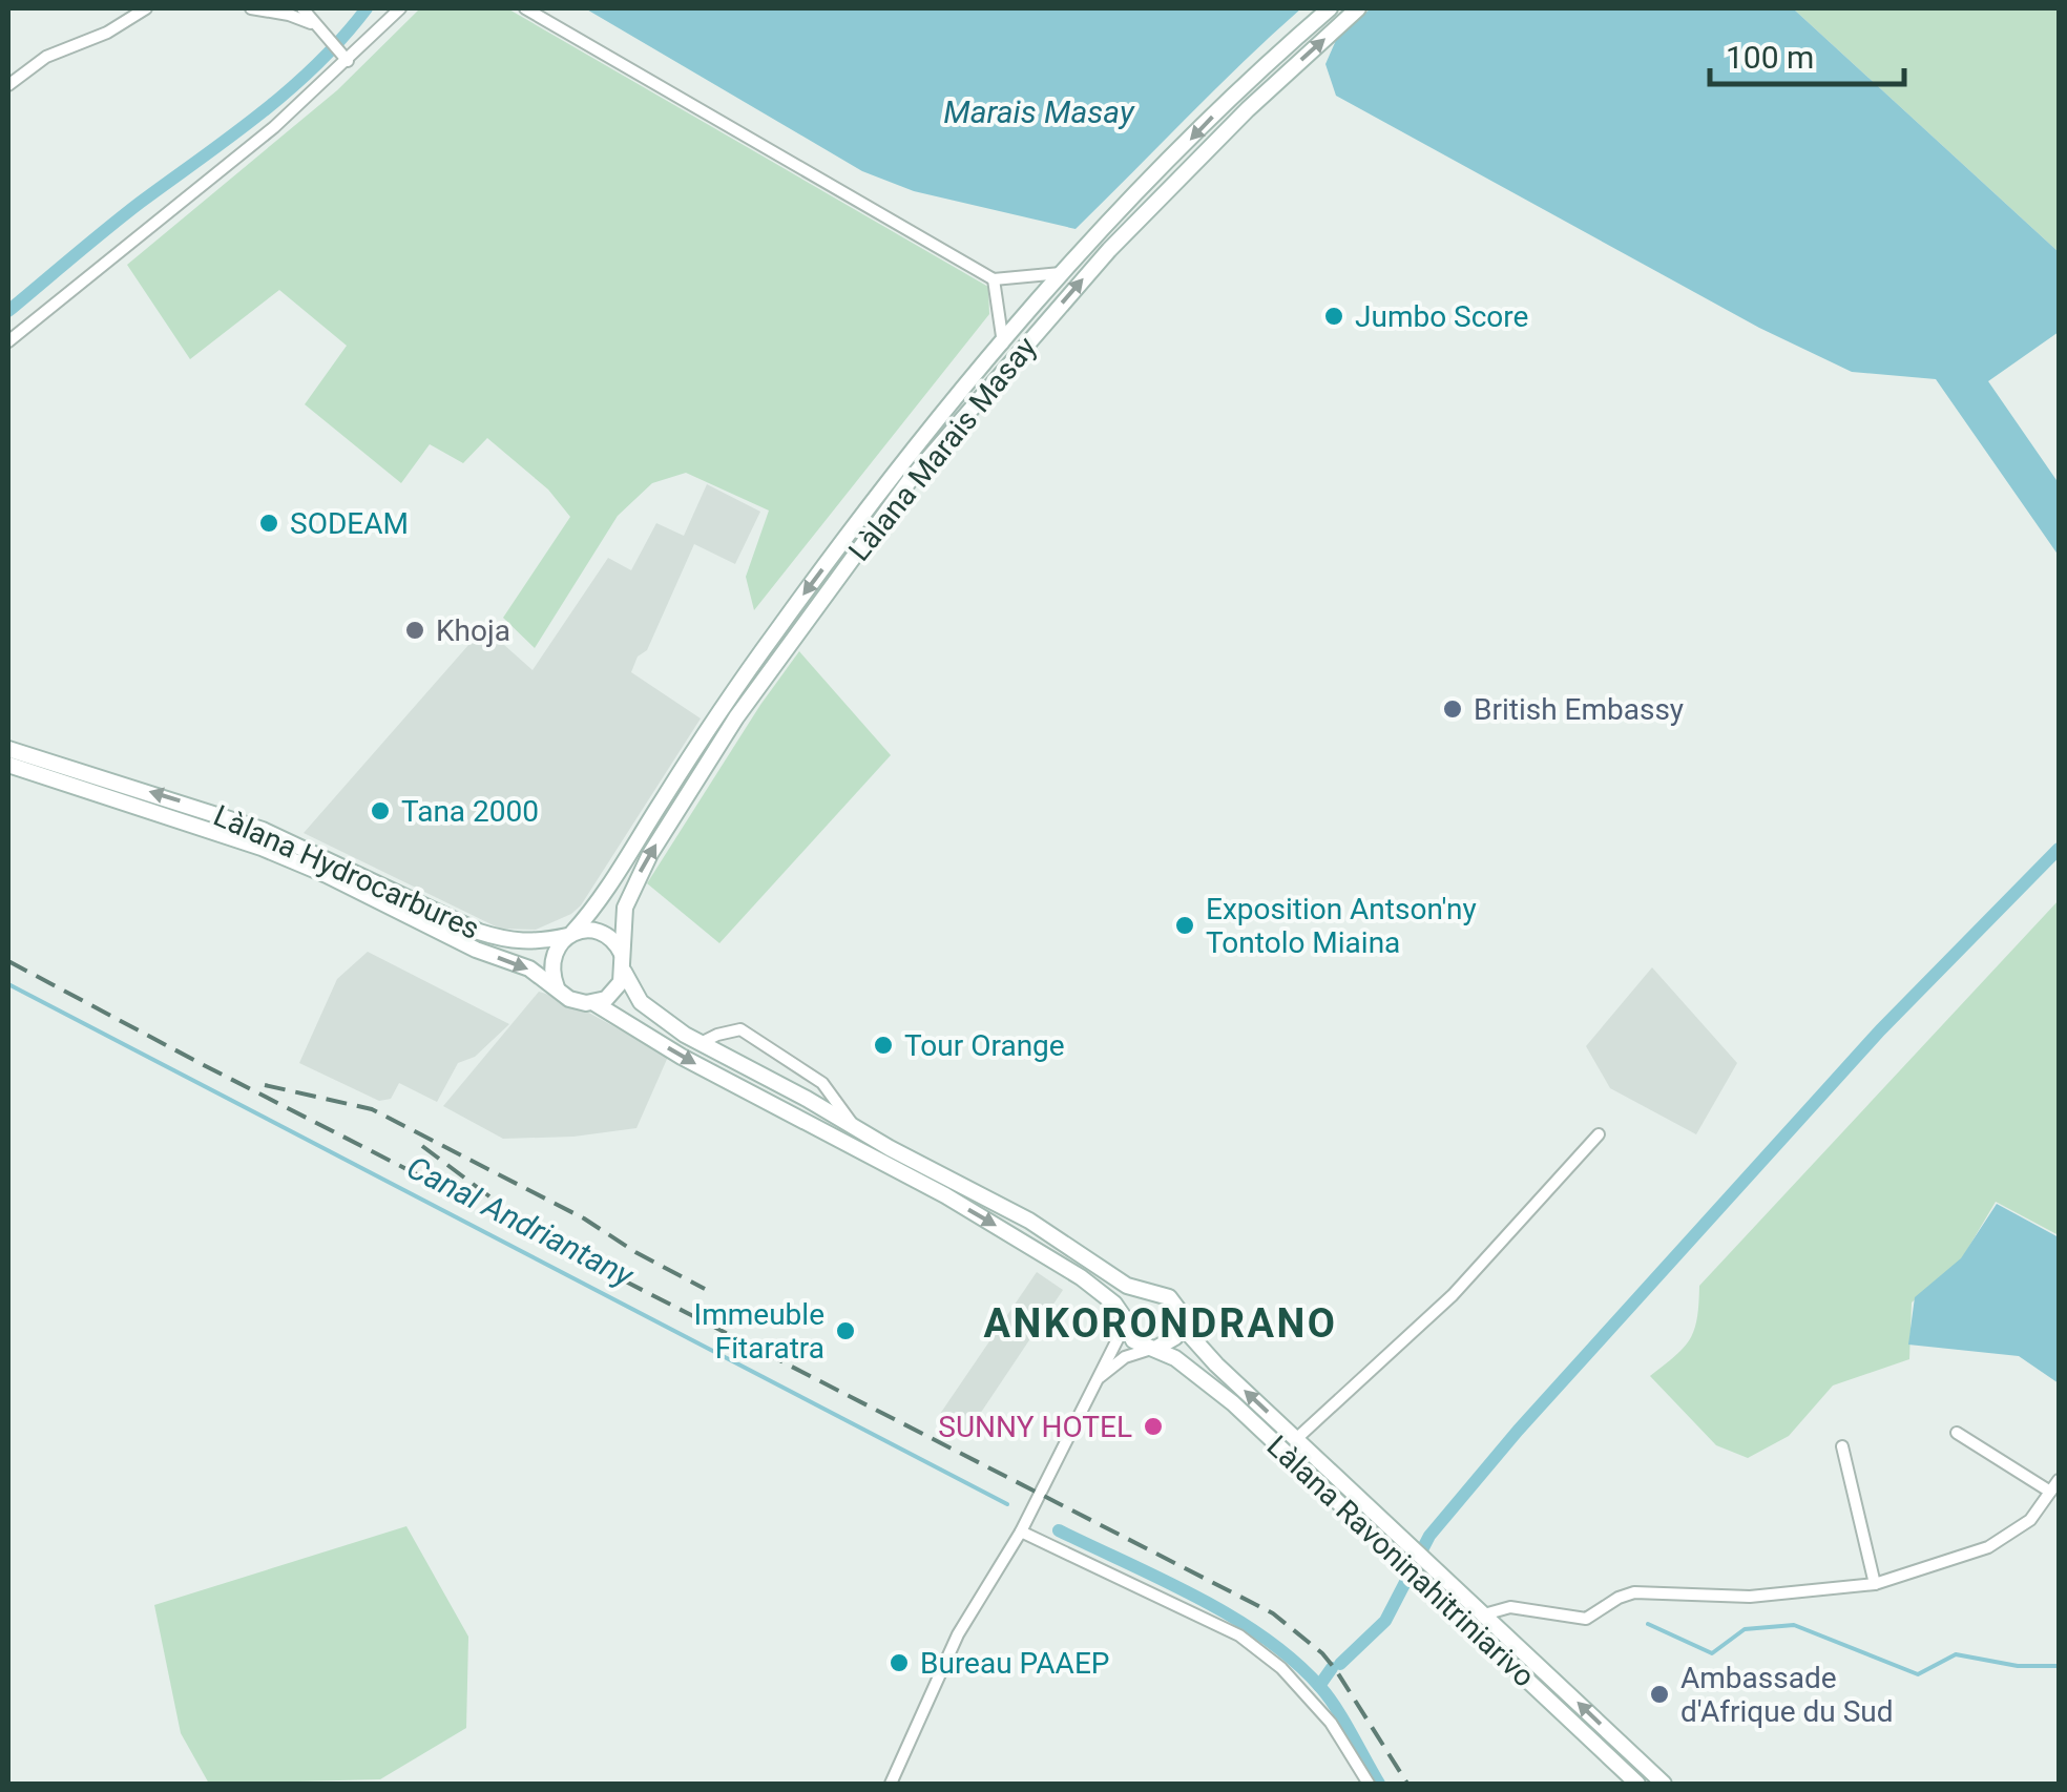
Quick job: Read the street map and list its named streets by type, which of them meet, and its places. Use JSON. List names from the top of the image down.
{
  "streets": {
    "main road": ["Làlana Marais Masay", "Làlana Hydrocarbures", "Làlana Ravoninahitriniarivo"]
  },
  "crossings": [
    ["Làlana Marais Masay", "Làlana Hydrocarbures"],
    ["Làlana Marais Masay", "Làlana Ravoninahitriniarivo"],
    ["Làlana Hydrocarbures", "Làlana Ravoninahitriniarivo"]
  ],
  "districts": ["ANKORONDRANO"],
  "water": ["Marais Masay", "Canal Andriantany"],
  "places": [
    "Jumbo Score",
    "SODEAM",
    "Khoja",
    "British Embassy",
    "Tana 2000",
    "Exposition Antson'ny Tontolo Miaina",
    "Tour Orange",
    "Immeuble Fitaratra",
    "SUNNY HOTEL",
    "Bureau PAAEP",
    "Ambassade d'Afrique du Sud"
  ],
  "scale_bar": "100 m"
}
